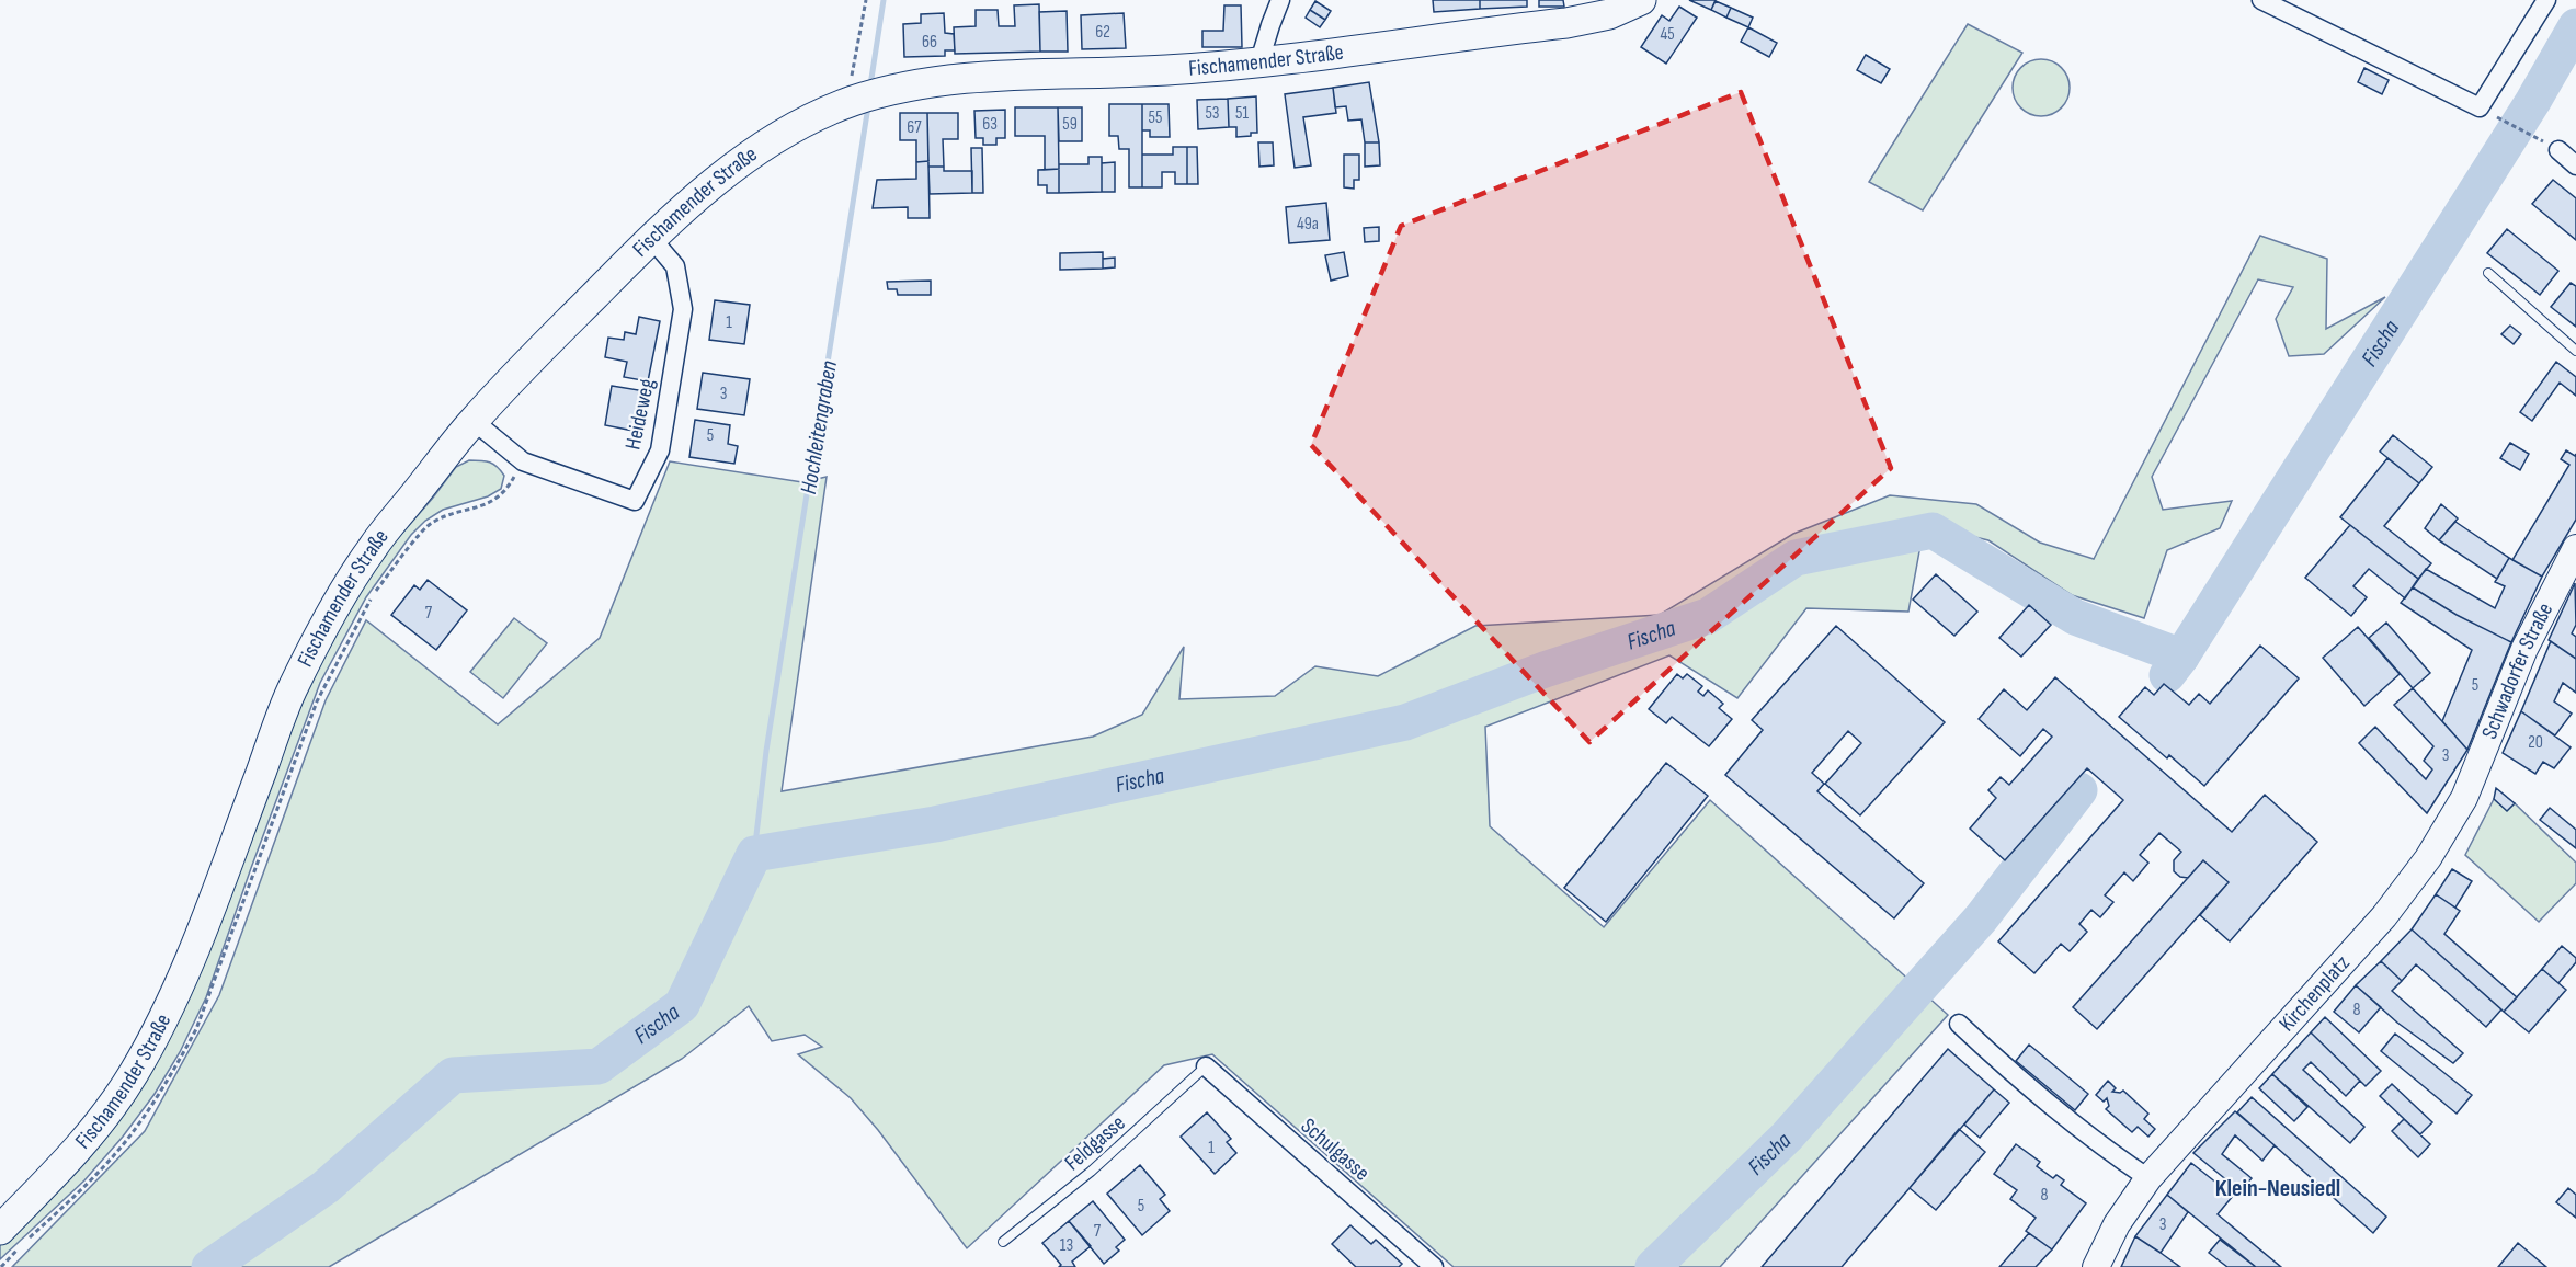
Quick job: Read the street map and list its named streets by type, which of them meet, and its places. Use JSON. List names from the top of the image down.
{
  "streets": {
    "main road": ["Fischamender Straße", "Schwadorfer Straße", "Kirchenplatz"],
    "street": ["Heideweg", "Schulgasse"],
    "lane": ["Feldgasse"]
  },
  "crossings": [
    ["Fischamender Straße", "Heideweg"],
    ["Schwadorfer Straße", "Kirchenplatz"],
    ["Feldgasse", "Schulgasse"]
  ],
  "districts": ["Klein-Neusiedl"],
  "water": ["Fischa", "Hochleitengraben"],
  "house_numbers": [
    "62",
    "45",
    "66",
    "53",
    "51",
    "55",
    "63",
    "59",
    "67",
    "49a",
    "1",
    "3",
    "5",
    "7",
    "5",
    "20",
    "3",
    "8",
    "1",
    "8",
    "5",
    "3",
    "7",
    "13"
  ]
}
